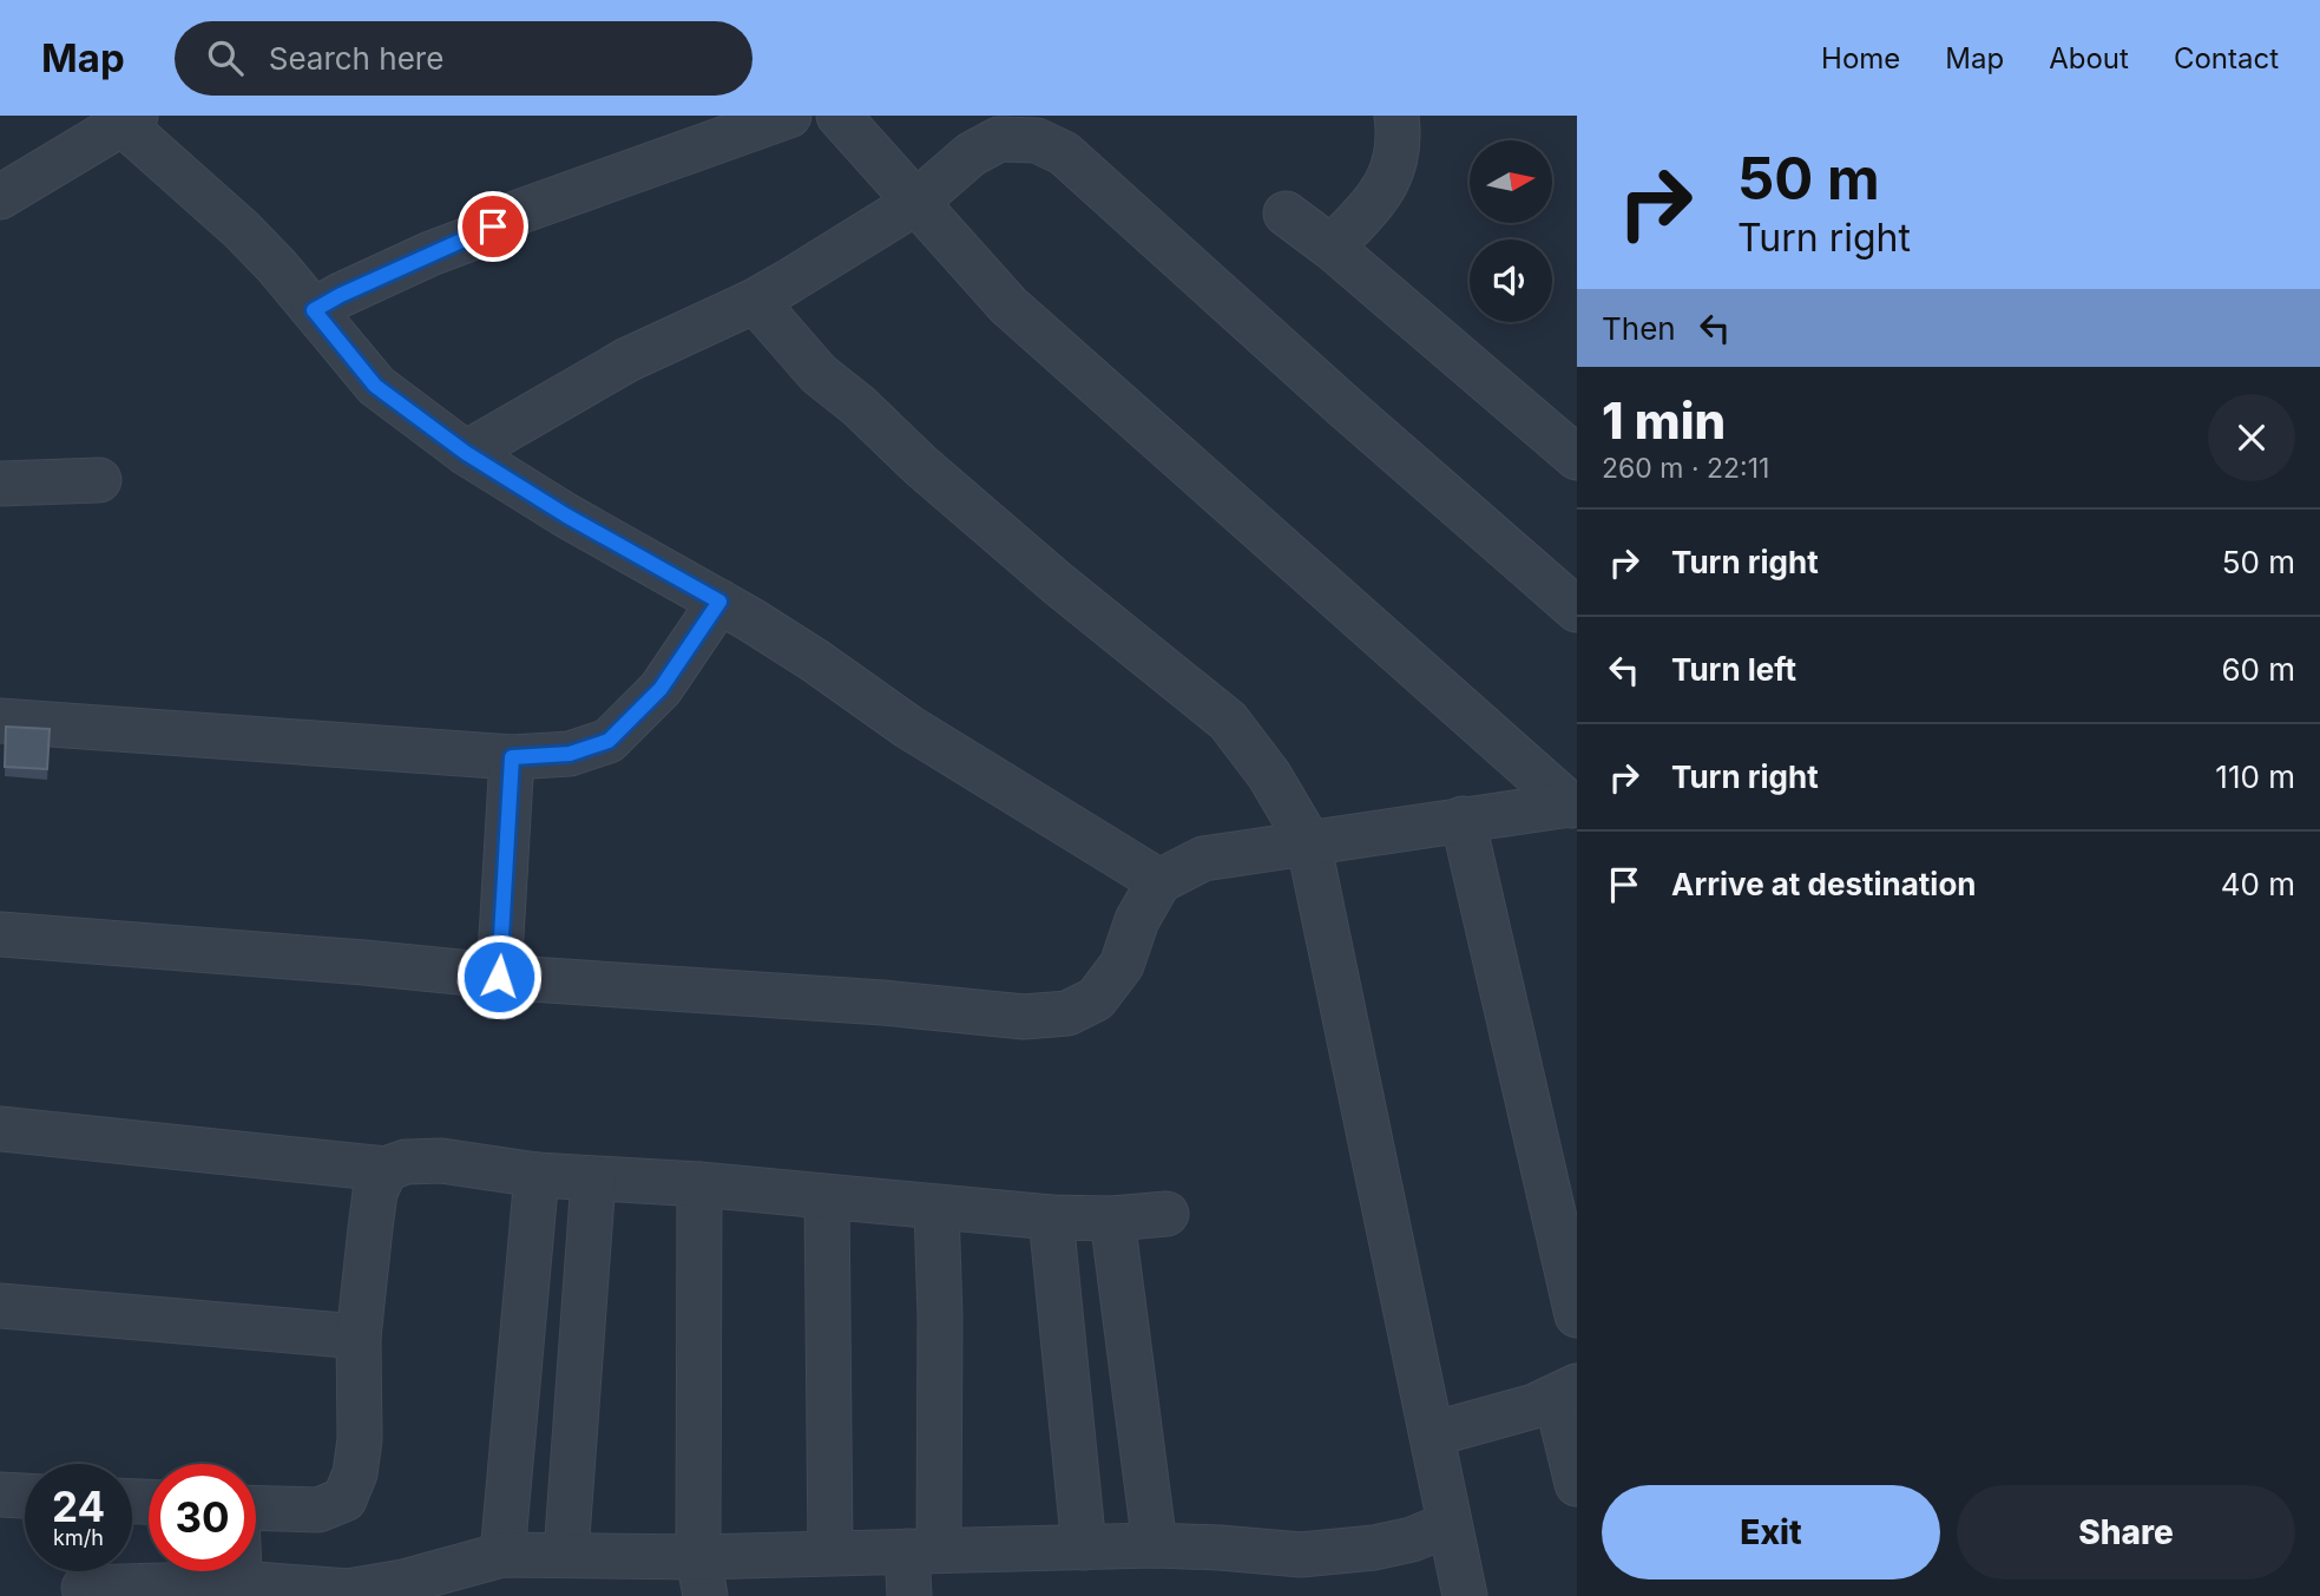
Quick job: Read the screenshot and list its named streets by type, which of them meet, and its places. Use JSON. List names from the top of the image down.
{
  "north": "right",
  "page": {
    "header": "Map",
    "search": "Search here",
    "nav": [
      "Home",
      "Map",
      "About",
      "Contact"
    ],
    "turn": ["50 m", "Turn right"],
    "then": "Then",
    "heading": ["1 min", "260 m · 22:11"],
    "list": [
      {
        "name": "Turn right",
        "value": "50 m"
      },
      {
        "name": "Turn left",
        "value": "60 m"
      },
      {
        "name": "Turn right",
        "value": "110 m"
      },
      {
        "name": "Arrive at destination",
        "value": "40 m"
      }
    ],
    "speed": "24 km/h",
    "limit": "30",
    "buttons": ["Exit", "Share"]
  }
}
